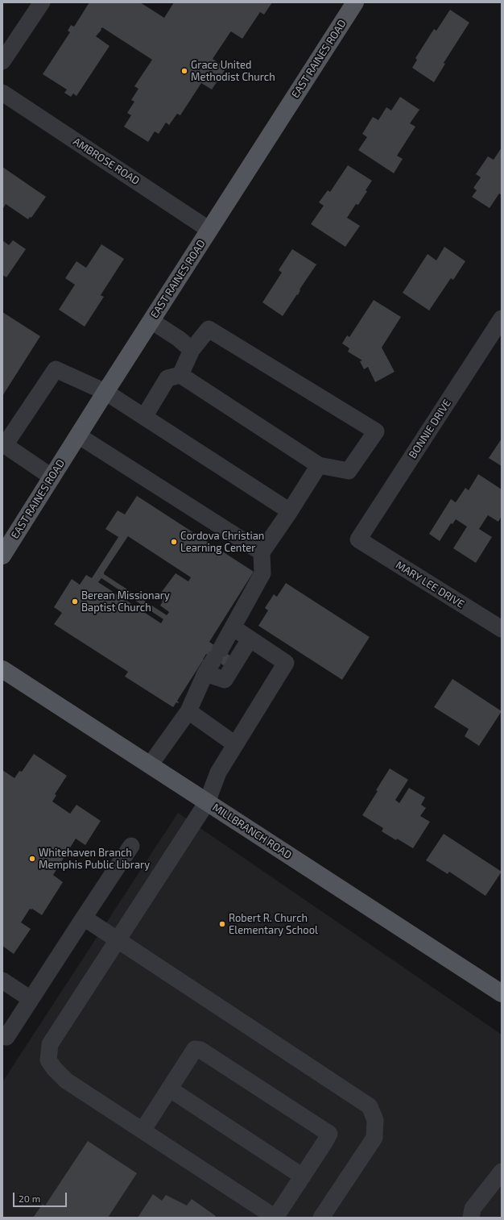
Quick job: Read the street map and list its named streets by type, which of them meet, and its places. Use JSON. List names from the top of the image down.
{
  "streets": {
    "main road": ["EAST RAINES ROAD", "MILLBRANCH ROAD"],
    "street": ["AMBROSE ROAD", "BONNIE DRIVE", "MARY LEE DRIVE"]
  },
  "crossings": [
    ["EAST RAINES ROAD", "AMBROSE ROAD"],
    ["BONNIE DRIVE", "MARY LEE DRIVE"]
  ],
  "places": [
    "Grace United Methodist Church",
    "Cordova Christian Learning Center",
    "Berean Missionary Baptist Church",
    "Whitehaven Branch Memphis Public Library",
    "Robert R. Church Elementary School"
  ],
  "scale_bar": "20 m"
}
